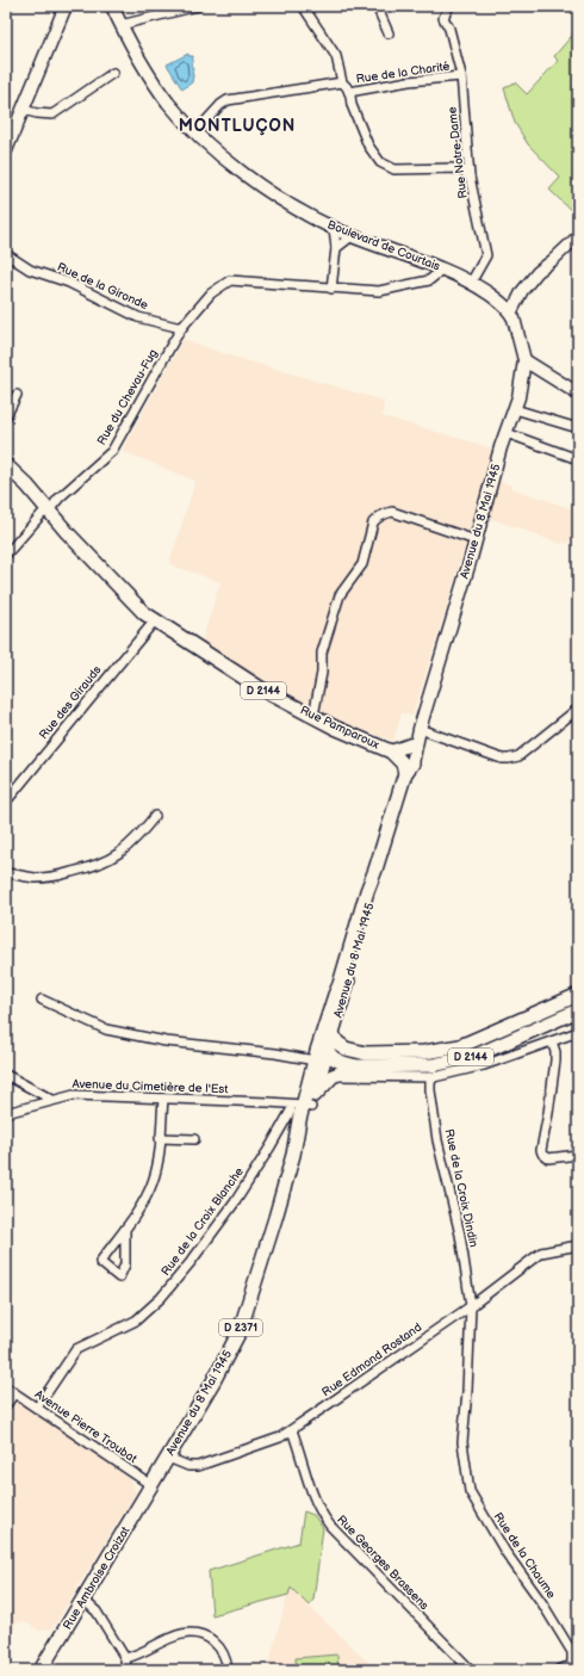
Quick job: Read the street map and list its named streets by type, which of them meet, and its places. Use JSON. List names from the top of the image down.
{
  "streets": {
    "main road": [
      "Boulevard de Courtais",
      "Avenue du 8 Mai 1945",
      "D 2144",
      "Rue Pamparoux",
      "D 2371",
      "Rue Ambroise Croizat"
    ],
    "street": [
      "Rue de la Charité",
      "Rue Notre-Dame",
      "Rue de la Gironde",
      "Rue du Chevau-Fug",
      "Rue des Girauds",
      "Avenue du Cimetière de l'Est",
      "Rue de la Croix Dindin",
      "Rue de la Croix Blanche",
      "Rue Edmond Rostand",
      "Avenue Pierre Troubat",
      "Rue de la Chaume",
      "Rue Georges Brassens"
    ]
  },
  "crossings": [
    ["Rue de la Charité", "Rue Notre-Dame"],
    ["Rue Notre-Dame", "Boulevard de Courtais"],
    ["Boulevard de Courtais", "Rue du Chevau-Fug"],
    ["Boulevard de Courtais", "Avenue du 8 Mai 1945"],
    ["Rue de la Gironde", "Rue du Chevau-Fug"],
    ["Rue du Chevau-Fug", "D 2144"],
    ["Avenue du 8 Mai 1945", "D 2144"],
    ["Avenue du 8 Mai 1945", "Rue Pamparoux"],
    ["Avenue du 8 Mai 1945", "Avenue du Cimetière de l'Est"],
    ["Avenue du 8 Mai 1945", "Rue de la Croix Blanche"],
    ["Avenue du 8 Mai 1945", "Rue Edmond Rostand"],
    ["Avenue du 8 Mai 1945", "Avenue Pierre Troubat"],
    ["Avenue du 8 Mai 1945", "Rue Ambroise Croizat"],
    ["D 2144", "Rue des Girauds"],
    ["D 2144", "Rue Pamparoux"],
    ["Rue des Girauds", "Rue Pamparoux"],
    ["Avenue du Cimetière de l'Est", "Rue de la Croix Blanche"],
    ["Rue de la Croix Dindin", "Rue Edmond Rostand"],
    ["Rue de la Croix Dindin", "Rue de la Chaume"],
    ["Rue de la Croix Blanche", "Avenue Pierre Troubat"],
    ["Rue Edmond Rostand", "Rue de la Chaume"],
    ["Rue Edmond Rostand", "Rue Georges Brassens"],
    ["Avenue Pierre Troubat", "Rue Ambroise Croizat"]
  ],
  "districts": ["MONTLUÇON"]
}
